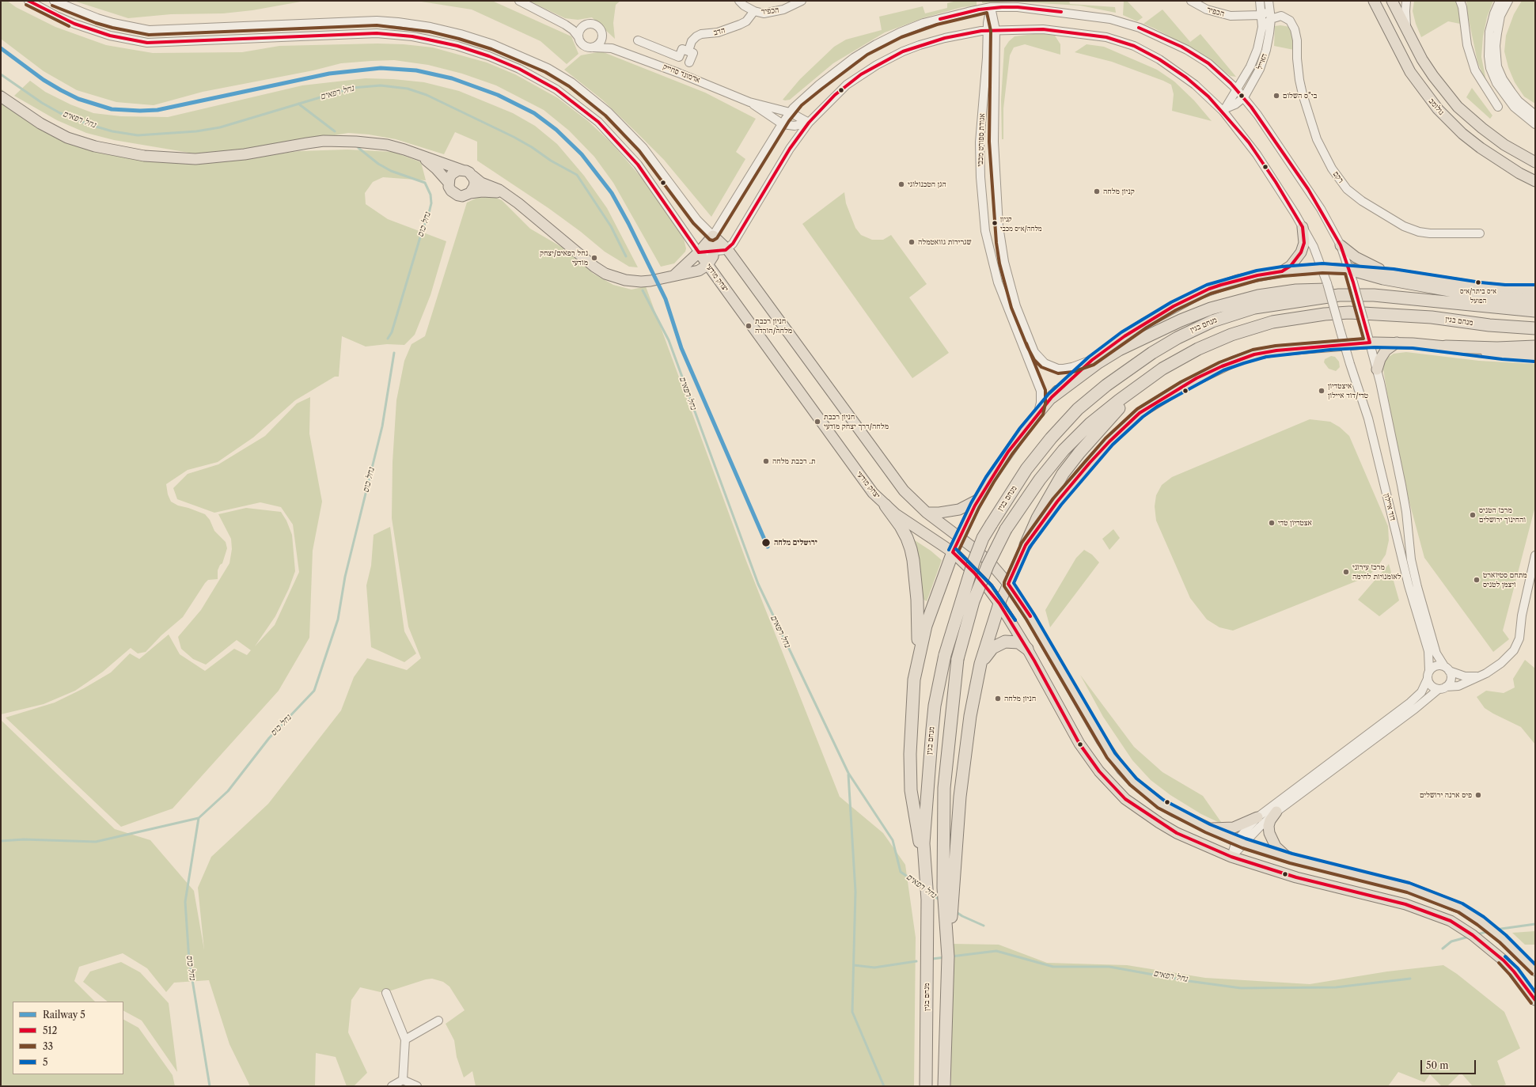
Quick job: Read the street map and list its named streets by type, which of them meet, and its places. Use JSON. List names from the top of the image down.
{
  "streets": {
    "highway": ["מנחם בגין"],
    "main road": ["גולומב", "יצחק מודעי"],
    "street": [
      "הכפיר",
      "הדב",
      "האייל",
      "אדמונד סחייק",
      "אגודת ספורט מכבי",
      "רקם",
      "דוד איילון"
    ]
  },
  "crossings": [
    ["הכפיר", "הדב"],
    ["הכפיר", "האייל"],
    ["הכפיר", "רקם"],
    ["האייל", "רקם"],
    ["האייל", "דוד איילון"],
    ["אדמונד סחייק", "דוד איילון"],
    ["אגודת ספורט מכבי", "דוד איילון"]
  ],
  "water": ["נחל רפאים", "נחל כוס"],
  "places": [
    "בי\"ס השלום",
    "הגן הטכנולוגי",
    "קניון מלחה",
    "קניון מלחה/א״ס מכבי",
    "שגרירות גוואטמלה",
    "נחל רפאים/יצחק מודעי",
    "א״ס ביתר/א״ס הפועל",
    "חניון רכבת מלחה/הורדה",
    "איצטדיון טדי/דוד איילון",
    "חניון רכבת מלחה/דרך יצחק מודעי",
    "ת. רכבת מלחה",
    "מרכז הטניס והחינוך ירושלים",
    "אצטדיון טדי",
    "ירושלים מלחה",
    "מרכז עירוני לאומנויות לחימה",
    "מתחם סטיוארט ויצמן לטניס",
    "חניון מלחה",
    "פיס ארנה ירושלים"
  ],
  "lines": [
    "transit line 512",
    "transit line 33",
    "rail line 5",
    "transit line 5"
  ],
  "legend": [
    "Railway 5",
    "512",
    "33",
    "5"
  ],
  "scale_bar": "50 m"
}
